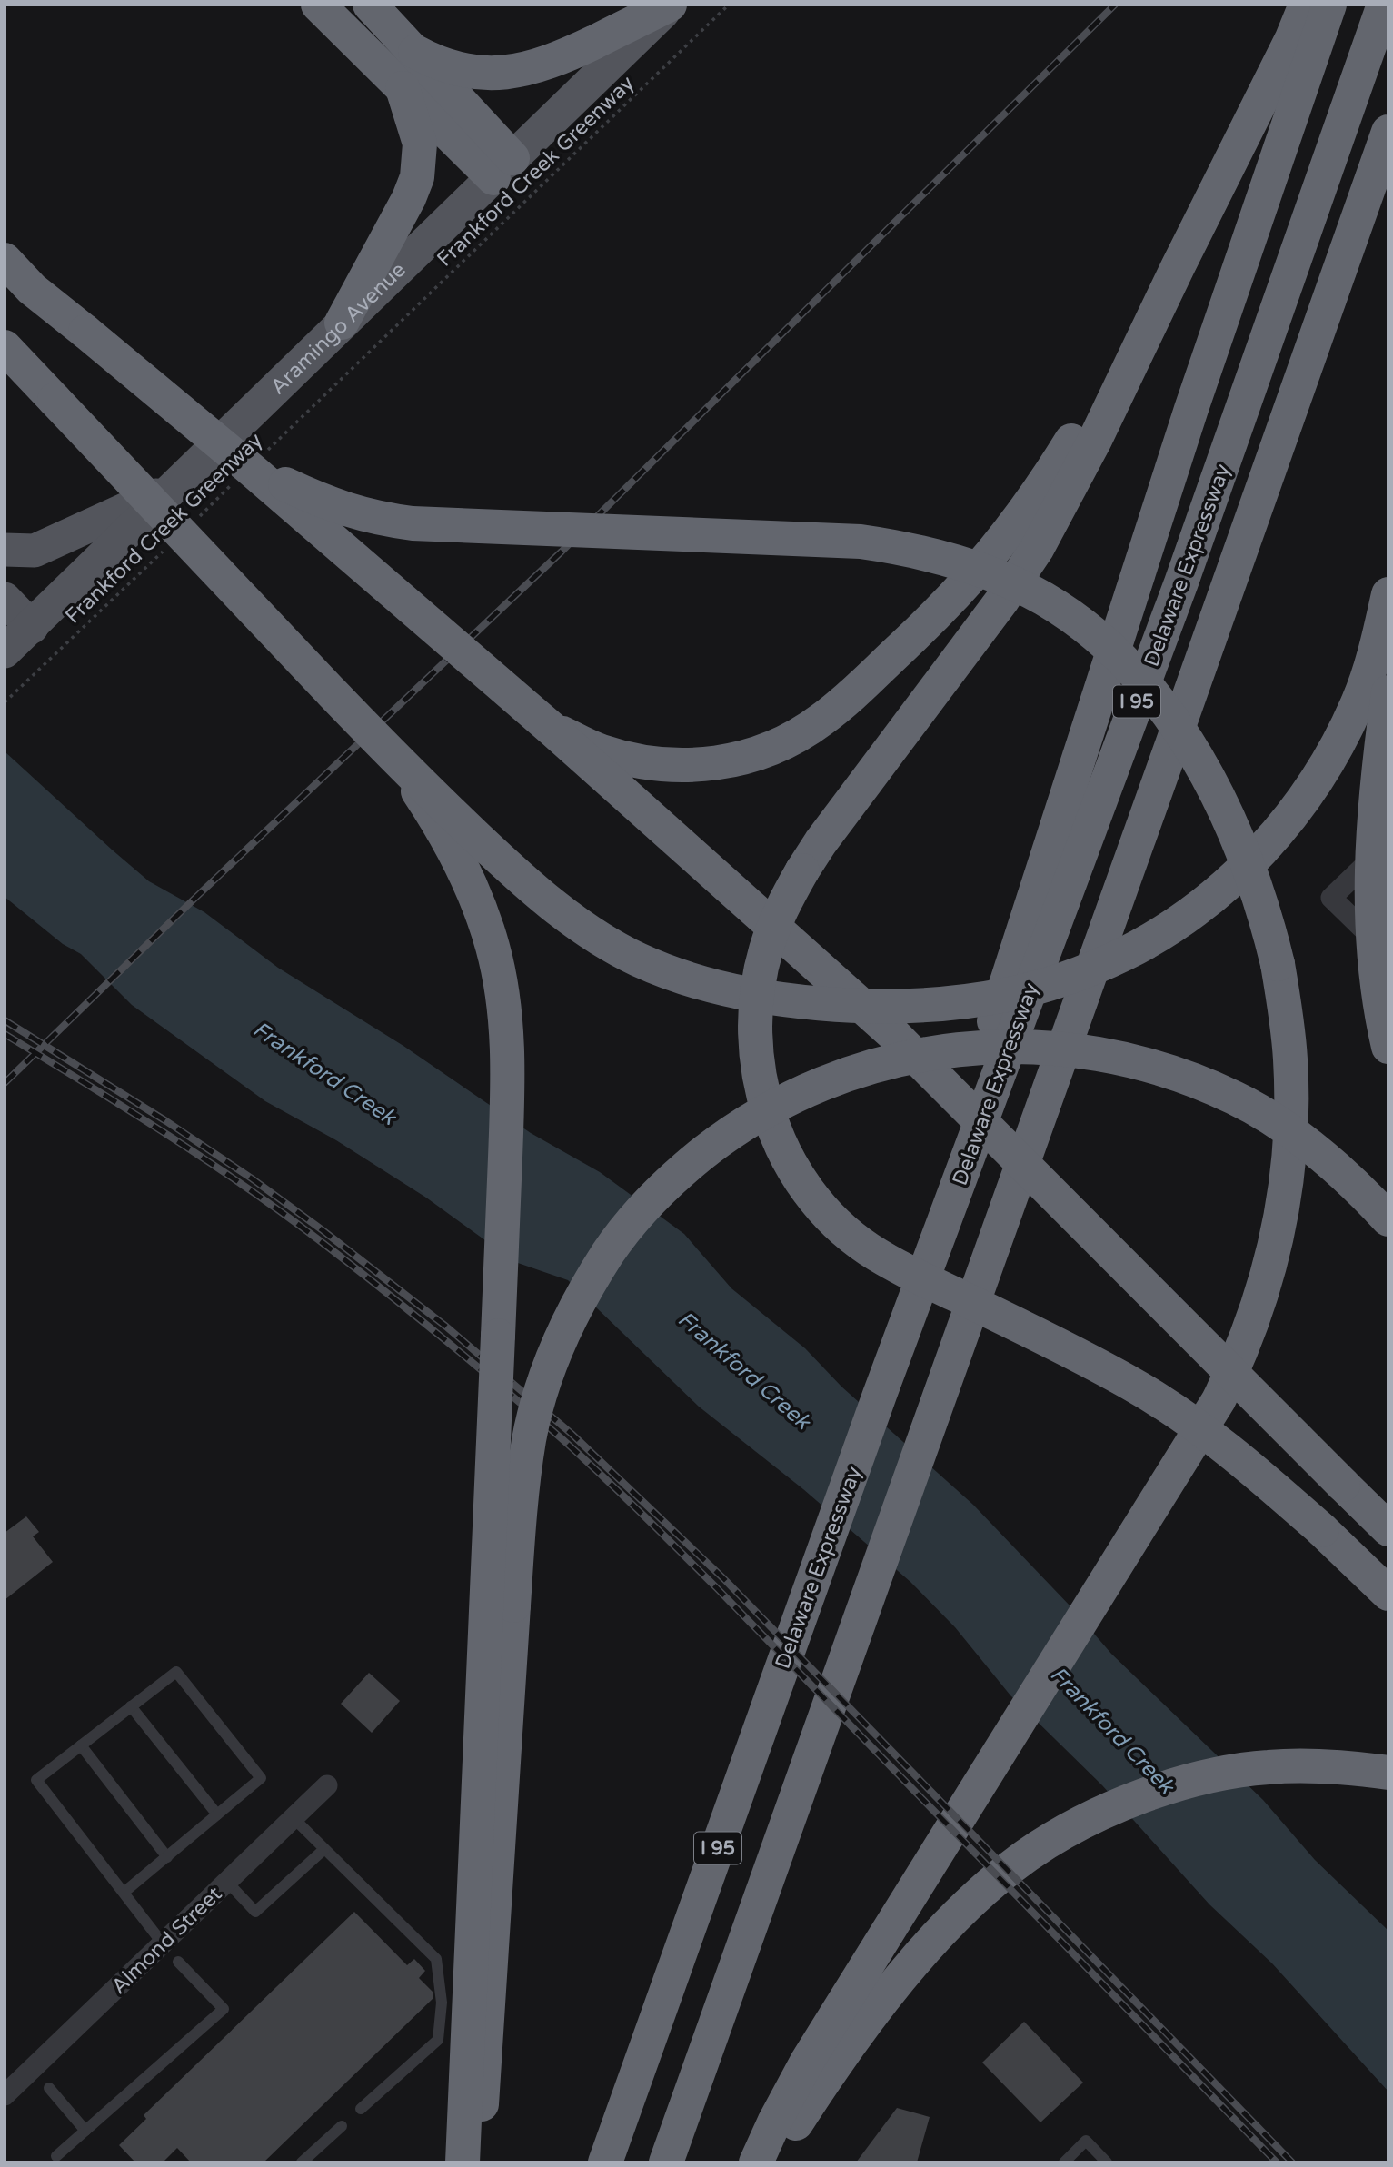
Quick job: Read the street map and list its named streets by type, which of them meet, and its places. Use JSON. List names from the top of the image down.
{
  "streets": {
    "highway": ["Delaware Expressway", "I 95"],
    "main road": ["Aramingo Avenue"],
    "street": ["Almond Street"],
    "path": ["Frankford Creek Greenway"]
  },
  "water": ["Frankford Creek"]
}
